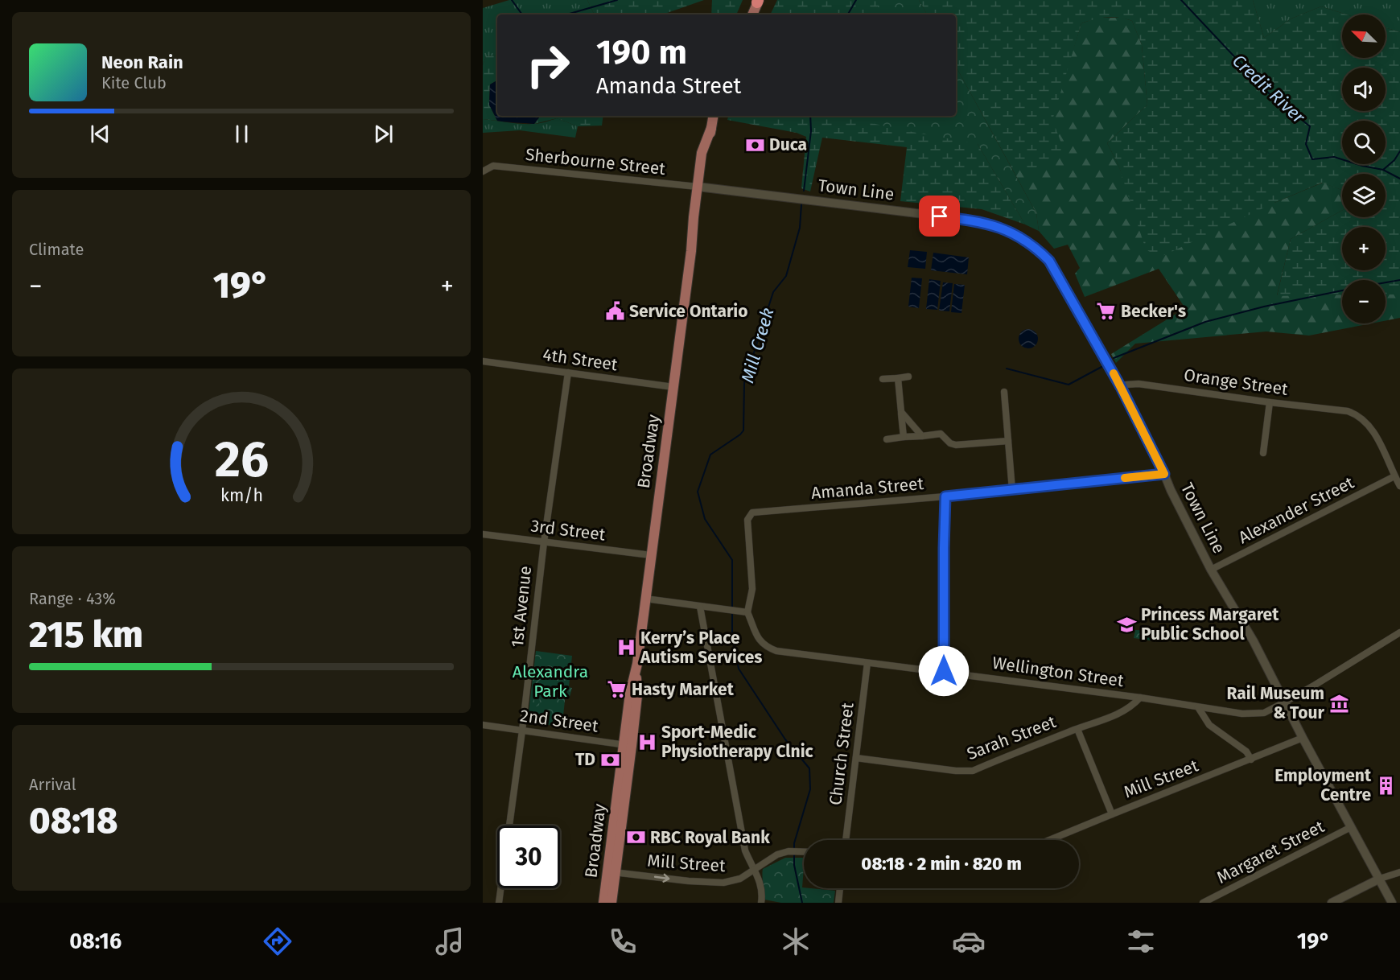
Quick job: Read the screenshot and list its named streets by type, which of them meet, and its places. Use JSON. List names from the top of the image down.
{
  "streets": {
    "main road": ["Town Line", "Broadway"],
    "street": [
      "Sherbourne Street",
      "4th Street",
      "Orange Street",
      "Amanda Street",
      "Alexander Street",
      "3rd Street",
      "1st Avenue",
      "Wellington Street",
      "2nd Street",
      "Sarah Street",
      "Church Street",
      "Mill Street",
      "Margaret Street"
    ]
  },
  "crossings": [
    ["Sherbourne Street", "Town Line"],
    ["Sherbourne Street", "Broadway"],
    ["Town Line", "Orange Street"],
    ["Town Line", "Broadway"],
    ["Town Line", "Amanda Street"],
    ["Town Line", "Alexander Street"],
    ["Town Line", "Wellington Street"],
    ["Town Line", "Mill Street"],
    ["Town Line", "Margaret Street"],
    ["4th Street", "Broadway"],
    ["4th Street", "1st Avenue"],
    ["Orange Street", "Alexander Street"],
    ["Broadway", "3rd Street"],
    ["Broadway", "2nd Street"],
    ["Broadway", "Mill Street"],
    ["Amanda Street", "Wellington Street"],
    ["3rd Street", "1st Avenue"],
    ["1st Avenue", "2nd Street"],
    ["Wellington Street", "Sarah Street"],
    ["Wellington Street", "Church Street"],
    ["Sarah Street", "Church Street"]
  ],
  "water": ["Credit River", "Mill Creek"],
  "parks": ["Alexandra Park"],
  "places": {
    "bank": ["Duca", "TD", "RBC Royal Bank"],
    "public building": ["Service Ontario"],
    "supermarket": ["Becker's", "Hasty Market"],
    "school or university": ["Princess Margaret Public School"],
    "hospital": ["Kerry’s Place Autism Services", "Sport-Medic Physiotherapy Clnic"],
    "museum": ["Rail Museum & Tour"],
    "building": ["Employment Centre"]
  },
  "north": "top left",
  "page": {
    "map_buttons": ["+", "−"],
    "turn": ["190 m", "Amanda Street"],
    "song": ["Neon Rain", "Kite Club"],
    "tile": [
      "Climate",
      ["Range · 43%", "215 km"],
      ["Arrival", "08:18"]
    ],
    "heat": ["−", "19°", "+"],
    "limit": "30",
    "trip": "08:18 · 2 min · 820 m",
    "tabs": ["08:16", "19°"],
    "gauge": ["26", "km/h"]
  }
}
